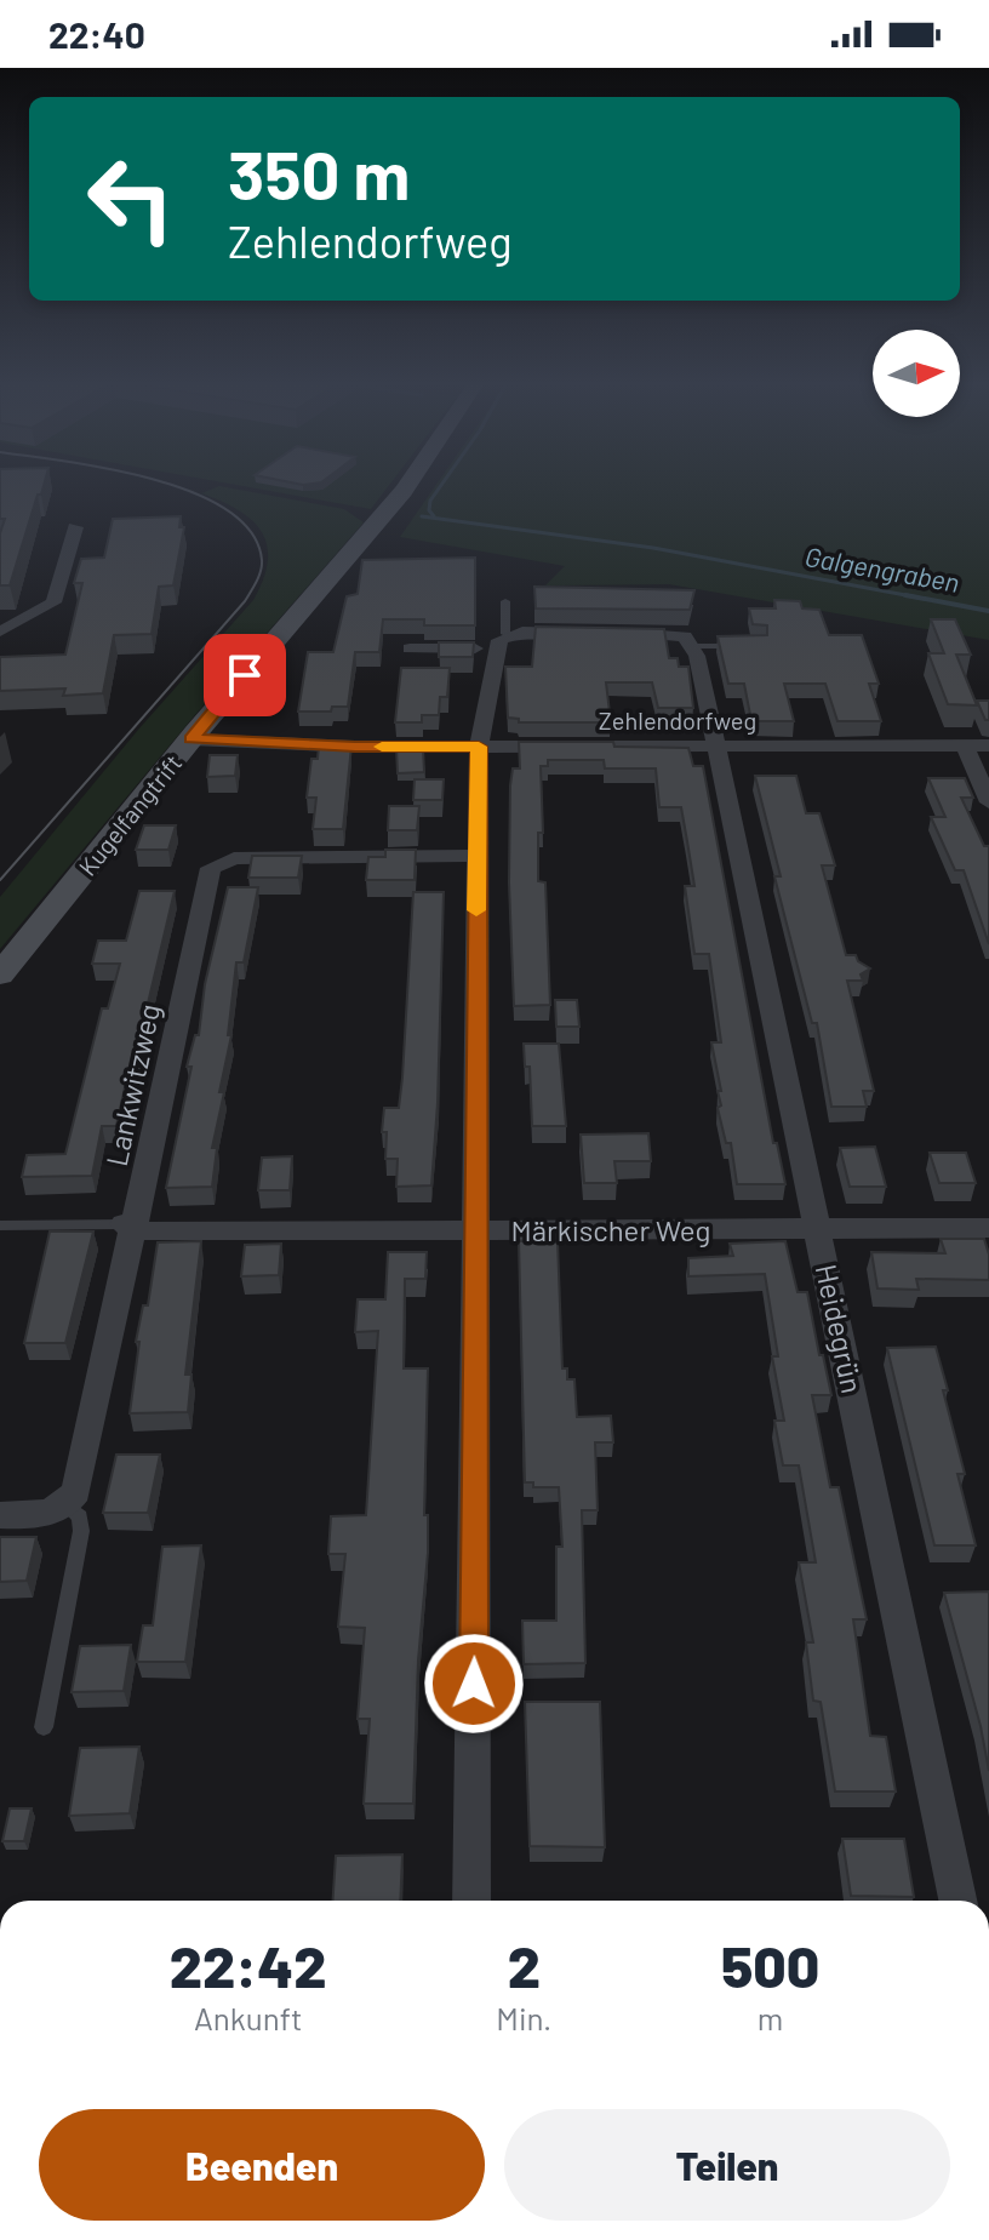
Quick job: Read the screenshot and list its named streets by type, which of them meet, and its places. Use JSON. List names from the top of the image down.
{
  "streets": {
    "street": [
      "Zehlendorfweg",
      "Kugelfangtrift",
      "Lankwitzweg",
      "Märkischer Weg",
      "Heidegrün"
    ]
  },
  "crossings": [
    ["Zehlendorfweg", "Kugelfangtrift"],
    ["Zehlendorfweg", "Heidegrün"],
    ["Lankwitzweg", "Märkischer Weg"],
    ["Märkischer Weg", "Heidegrün"]
  ],
  "water": ["Galgengraben"],
  "north": "right",
  "page": {
    "status": "22:40",
    "turn": ["350 m", "Zehlendorfweg"],
    "eta": [
      "22:42",
      "Ankunft",
      "2",
      "Min.",
      "500",
      "m"
    ],
    "buttons": ["Beenden", "Teilen"]
  }
}
